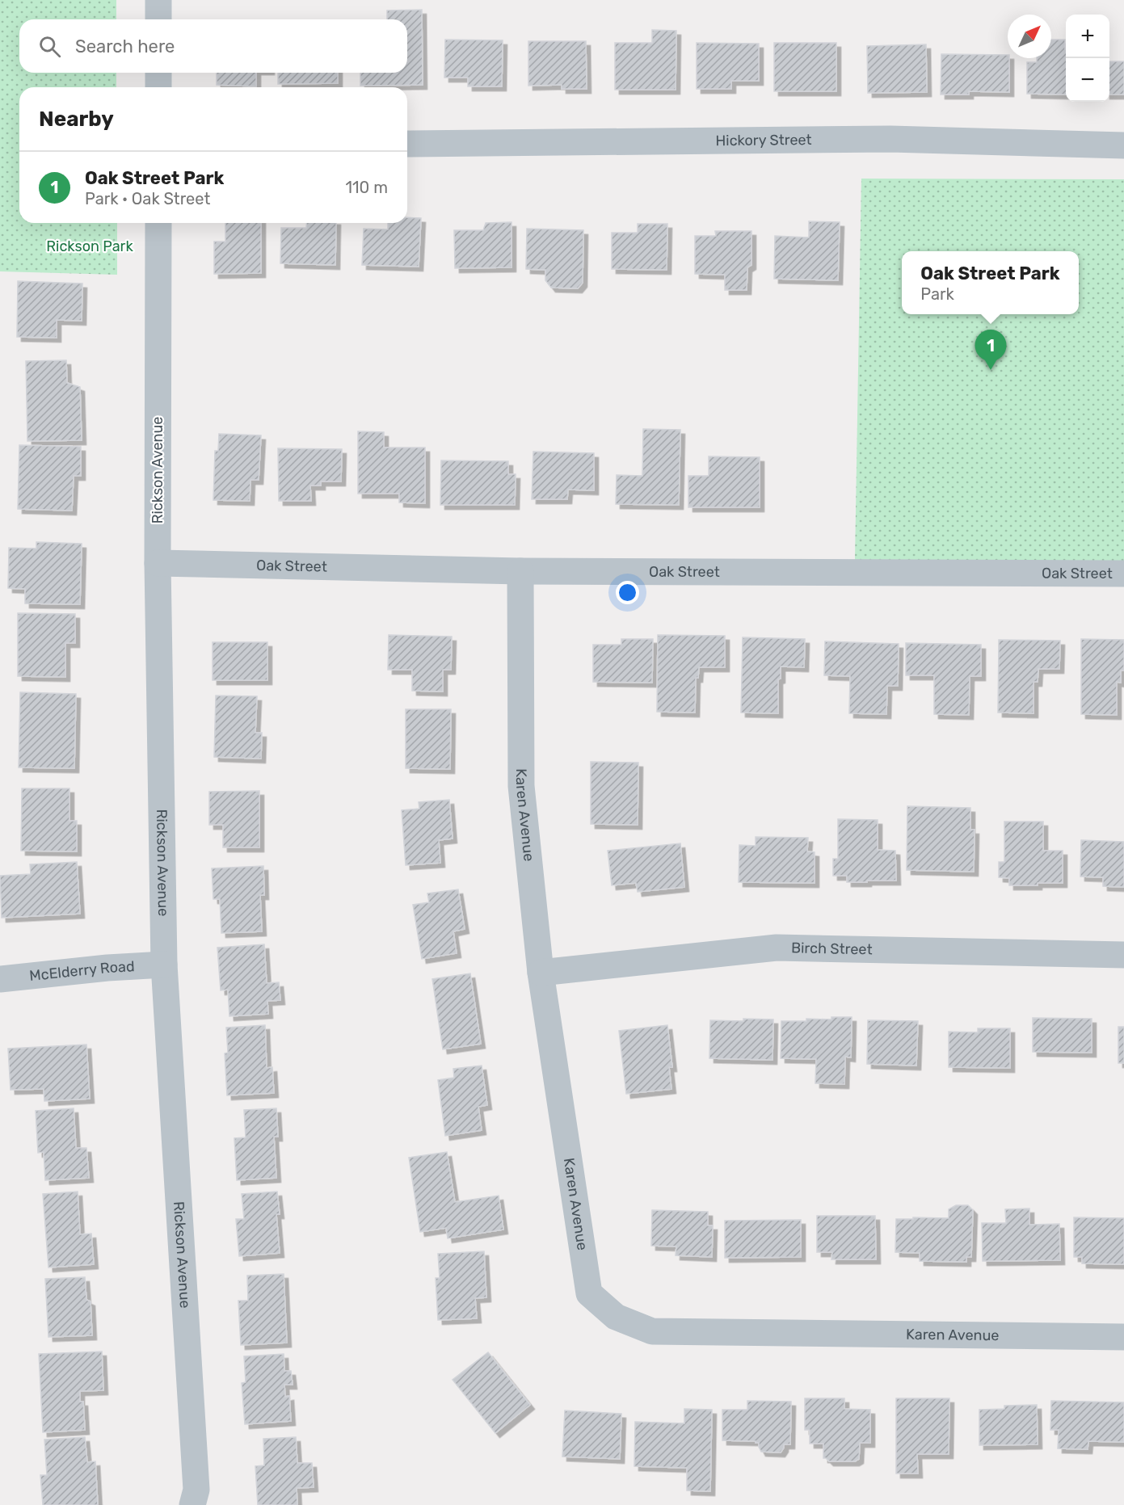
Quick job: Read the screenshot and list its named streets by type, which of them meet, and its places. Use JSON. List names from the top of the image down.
{
  "streets": {
    "street": [
      "Hickory Street",
      "Rickson Avenue",
      "Oak Street",
      "Karen Avenue",
      "Birch Street",
      "McElderry Road"
    ]
  },
  "crossings": [
    ["Rickson Avenue", "Oak Street"],
    ["Rickson Avenue", "McElderry Road"],
    ["Oak Street", "Karen Avenue"],
    ["Karen Avenue", "Birch Street"]
  ],
  "parks": ["Rickson Park"],
  "north": "top right",
  "page": {
    "map_buttons": ["+", "−"],
    "search": "Search here",
    "heading": "Nearby",
    "list": [
      {
        "mark": "1",
        "name": "Oak Street Park",
        "note": "Park · Oak Street",
        "value": "110 m"
      }
    ],
    "popup": ["Oak Street Park", "Park"],
    "pins": "1"
  }
}
